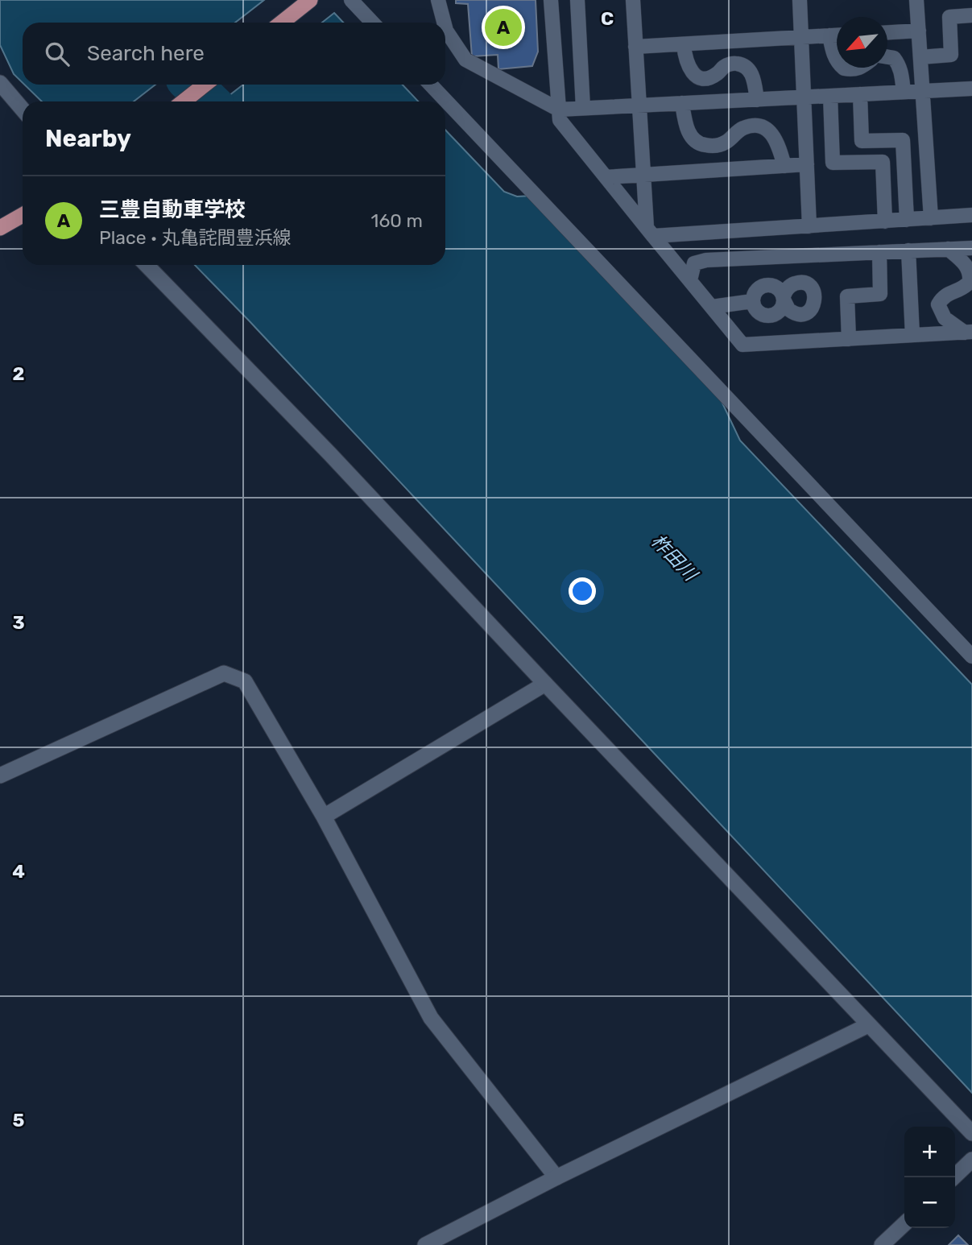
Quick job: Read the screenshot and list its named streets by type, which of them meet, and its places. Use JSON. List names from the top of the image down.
{
  "water": ["柞田川"],
  "north": "bottom left",
  "page": {
    "pins": "A",
    "search": "Search here",
    "heading": "Nearby",
    "list": [
      {
        "mark": "A",
        "name": "三豊自動車学校",
        "note": "Place · 丸亀詫間豊浜線",
        "value": "160 m"
      }
    ],
    "map_buttons": ["+", "−"]
  },
  "grid": {
    "columns": ["C"],
    "rows": [
      "2",
      "3",
      "4",
      "5"
    ]
  }
}
